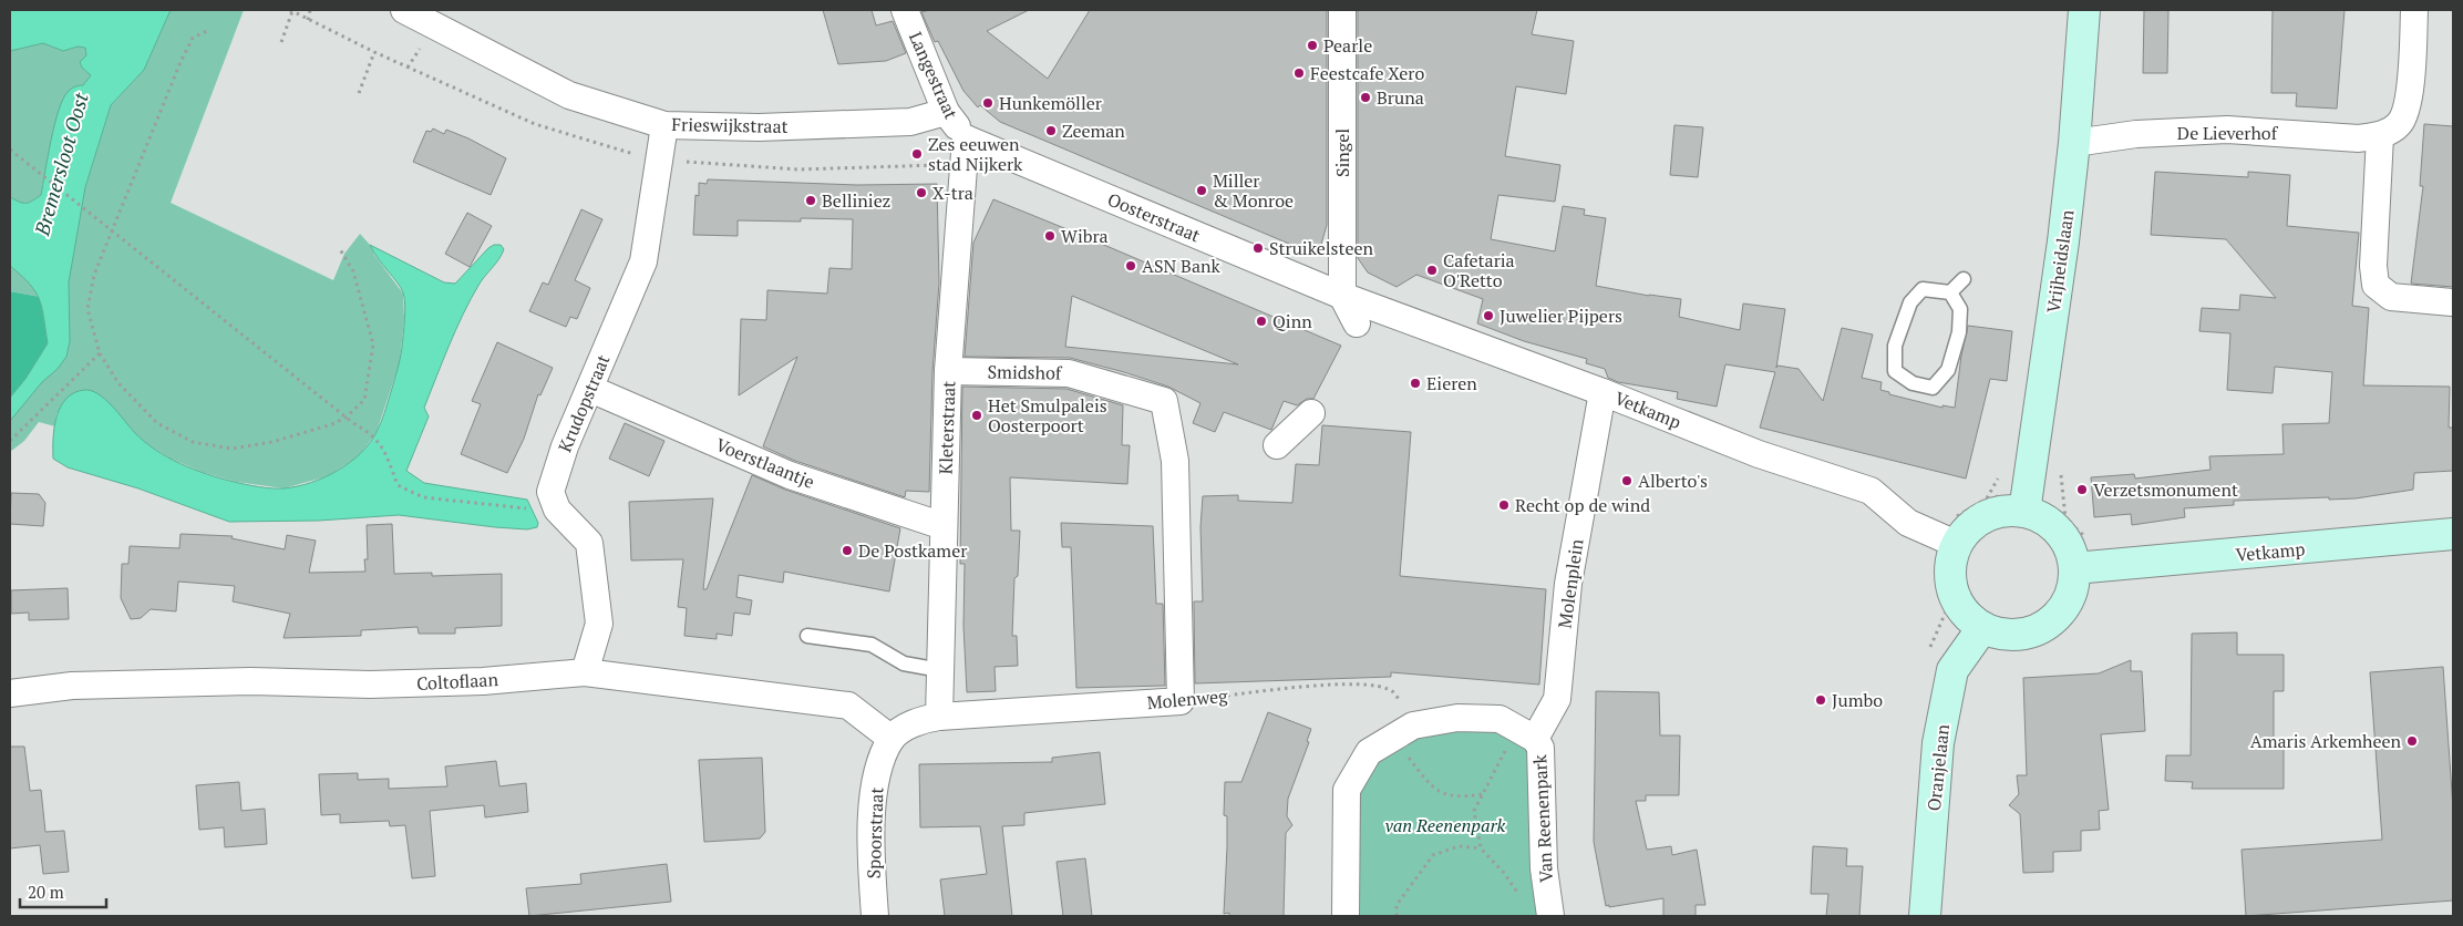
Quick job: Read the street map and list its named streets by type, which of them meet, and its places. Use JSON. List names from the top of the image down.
{
  "streets": {
    "street": [
      "Langestraat",
      "Frieswijkstraat",
      "De Lieverhof",
      "Singel",
      "Oosterstraat",
      "Vrijheidslaan",
      "Smidshof",
      "Krudopstraat",
      "Vetkamp",
      "Kleterstraat",
      "Voerstlaantje",
      "Molenplein",
      "Coltoflaan",
      "Molenweg",
      "Oranjelaan",
      "Van Reenenpark",
      "Spoorstraat"
    ]
  },
  "crossings": [
    ["Langestraat", "Frieswijkstraat"],
    ["Langestraat", "Oosterstraat"],
    ["Langestraat", "Kleterstraat"],
    ["Frieswijkstraat", "Krudopstraat"],
    ["De Lieverhof", "Vrijheidslaan"],
    ["Singel", "Oosterstraat"],
    ["Singel", "Vetkamp"],
    ["Oosterstraat", "Vetkamp"],
    ["Oosterstraat", "Kleterstraat"],
    ["Vrijheidslaan", "Vetkamp"],
    ["Vrijheidslaan", "Oranjelaan"],
    ["Smidshof", "Kleterstraat"],
    ["Smidshof", "Molenweg"],
    ["Krudopstraat", "Voerstlaantje"],
    ["Krudopstraat", "Coltoflaan"],
    ["Vetkamp", "Molenplein"],
    ["Vetkamp", "Oranjelaan"],
    ["Kleterstraat", "Voerstlaantje"],
    ["Kleterstraat", "Molenweg"],
    ["Molenplein", "Van Reenenpark"],
    ["Coltoflaan", "Spoorstraat"]
  ],
  "water": ["Bremersloot Oost"],
  "parks": ["van Reenenpark"],
  "places": [
    "Pearle",
    "Feestcafe Xero",
    "Bruna",
    "Hunkemöller",
    "Zeeman",
    "Zes eeuwen stad Nijkerk",
    "Miller & Monroe",
    "X-tra",
    "Belliniez",
    "Wibra",
    "Struikelsteen",
    "ASN Bank",
    "Cafetaria O'Retto",
    "Juwelier Pijpers",
    "Qinn",
    "Eieren",
    "Het Smulpaleis Oosterpoort",
    "Alberto's",
    "Verzetsmonument",
    "Recht op de wind",
    "De Postkamer",
    "Jumbo",
    "Amaris Arkemheen"
  ],
  "scale_bar": "20 m"
}
